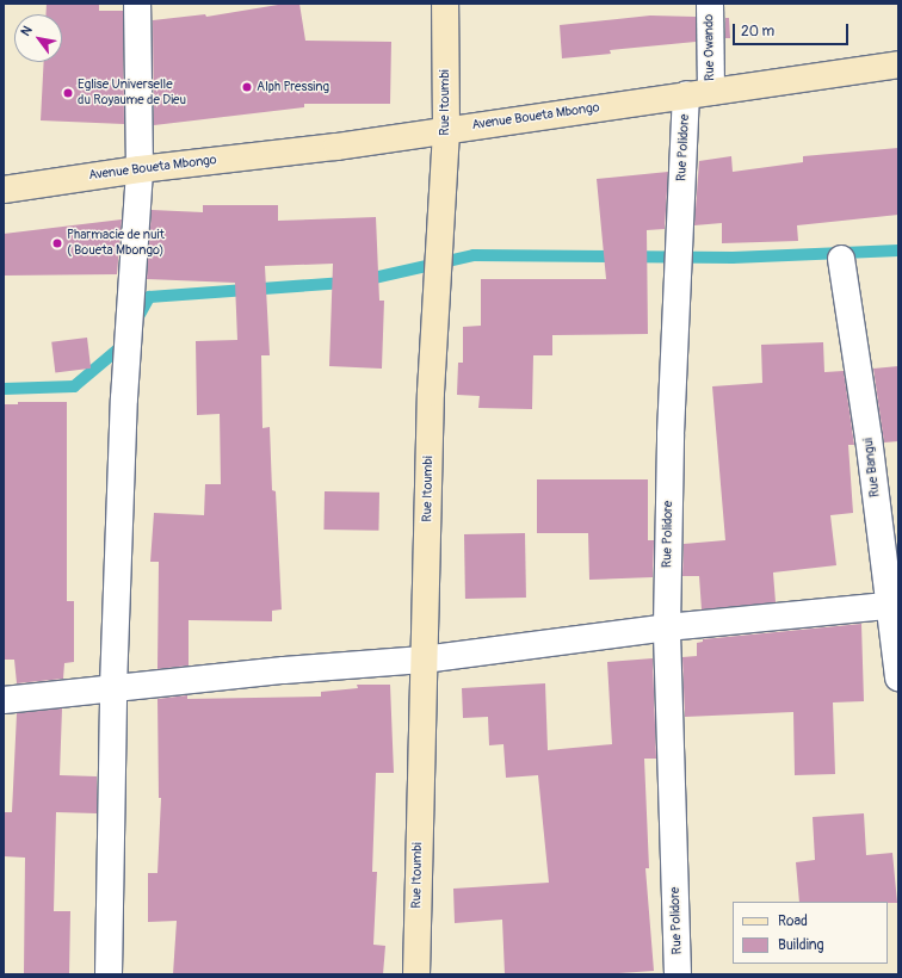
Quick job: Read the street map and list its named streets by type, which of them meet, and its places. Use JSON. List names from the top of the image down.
{
  "streets": {
    "street": [
      "Rue Owando",
      "Rue Itoumbi",
      "Avenue Boueta Mbongo",
      "Rue Polidore",
      "Rue Bangui"
    ]
  },
  "crossings": [
    ["Rue Owando", "Avenue Boueta Mbongo"],
    ["Rue Owando", "Rue Polidore"],
    ["Rue Itoumbi", "Avenue Boueta Mbongo"],
    ["Avenue Boueta Mbongo", "Rue Polidore"]
  ],
  "places": ["Alph Pressing", "Eglise Universelle du Royaume de Dieu", "Pharmacie de nuit ( Boueta Mbongo)"],
  "legend": ["Road", "Building"],
  "scale_bar": "20 m",
  "north": "top left"
}
